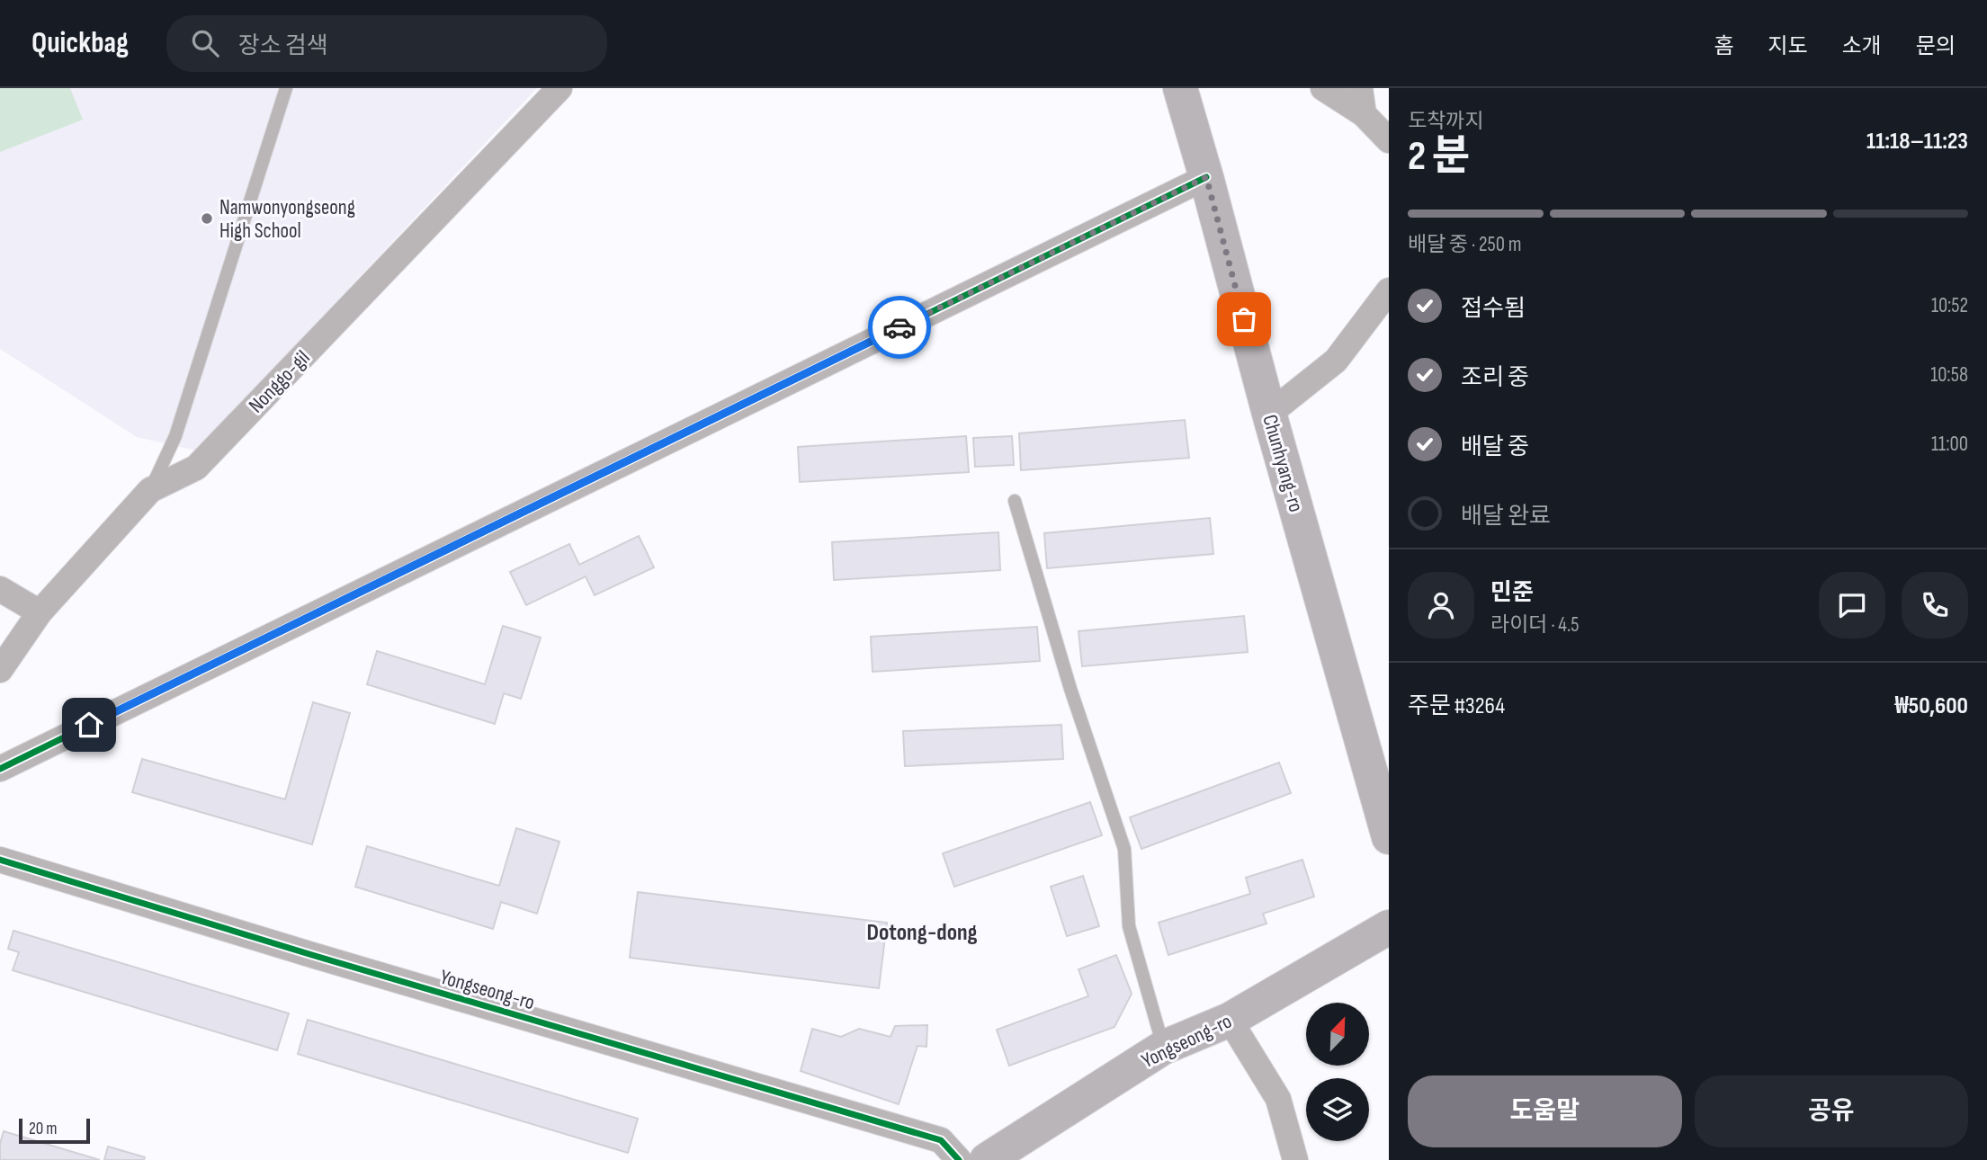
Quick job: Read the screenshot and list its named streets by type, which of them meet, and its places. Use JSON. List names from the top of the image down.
{
  "streets": {
    "street": ["Nonggo-gil", "Chunhyang-ro", "Yongseong-ro"]
  },
  "districts": ["Dotong-dong"],
  "places": ["Namwonyongseong High School"],
  "scale_bar": "20 m",
  "north": "top right",
  "page": {
    "header": "Quickbag",
    "search": "장소 검색",
    "nav": [
      "홈",
      "지도",
      "소개",
      "문의"
    ],
    "heading": ["2 분", "도착까지", "11:18–11:23"],
    "panel": [
      "민준",
      "라이더 · 4.5",
      "주문 #3264",
      "₩50,600"
    ],
    "bar": "배달 중 · 250 m",
    "list": [
      ["접수됨", "10:52"],
      ["조리 중", "10:58"],
      ["배달 중", "11:00"],
      "배달 완료"
    ],
    "buttons": ["도움말", "공유"],
    "scale": "20 m"
  }
}
